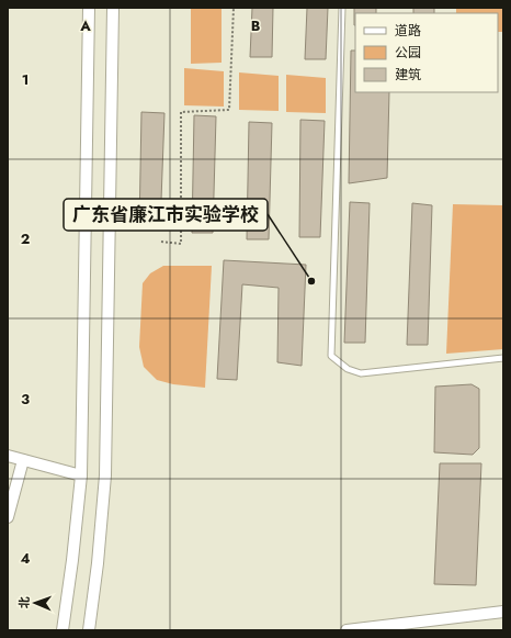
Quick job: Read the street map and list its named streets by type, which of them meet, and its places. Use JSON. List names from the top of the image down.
{
  "places": ["广东省廉江市实验学校"],
  "legend": ["道路", "公园", "建筑"],
  "north": "left",
  "grid": {
    "columns": ["A", "B"],
    "rows": [
      "1",
      "2",
      "3",
      "4"
    ]
  }
}
